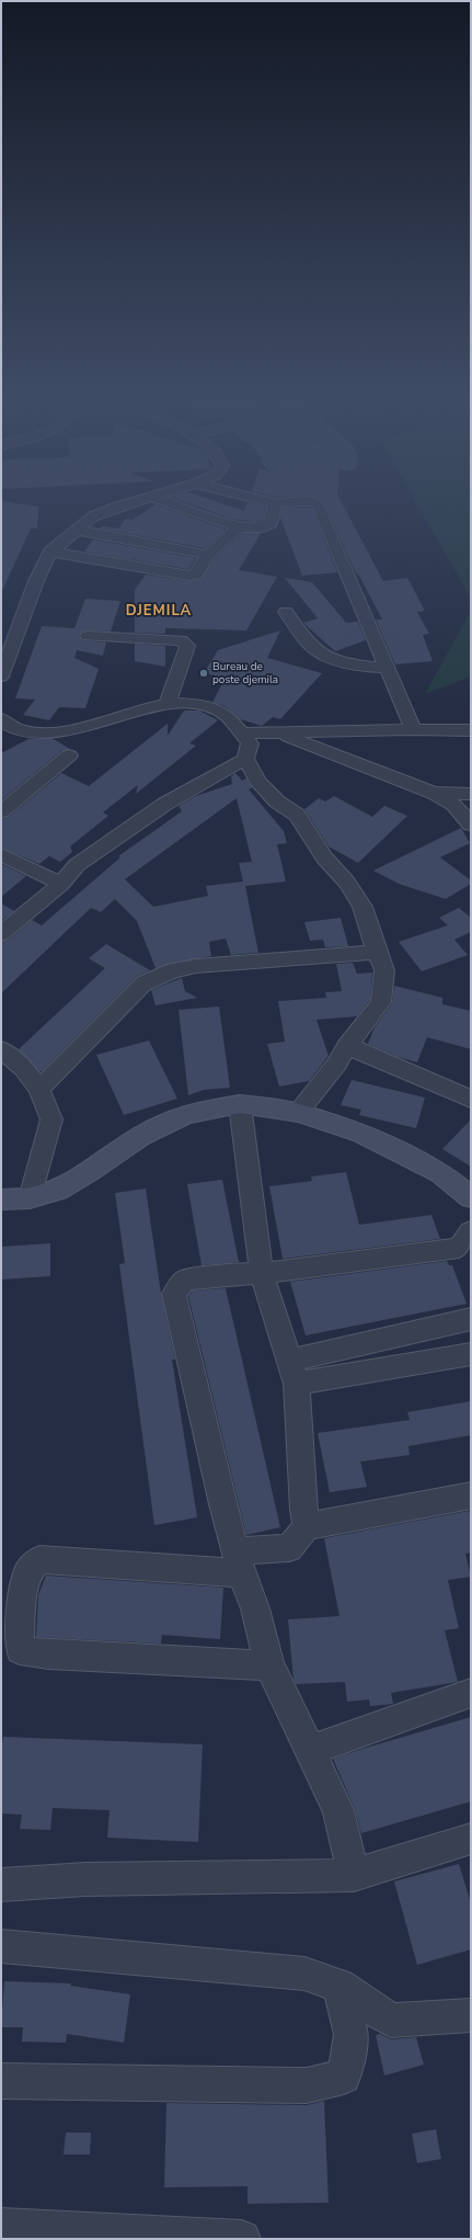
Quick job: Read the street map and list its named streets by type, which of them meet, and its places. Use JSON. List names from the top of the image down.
{
  "districts": ["DJEMILA"],
  "places": ["Bureau de poste djemila"]
}
